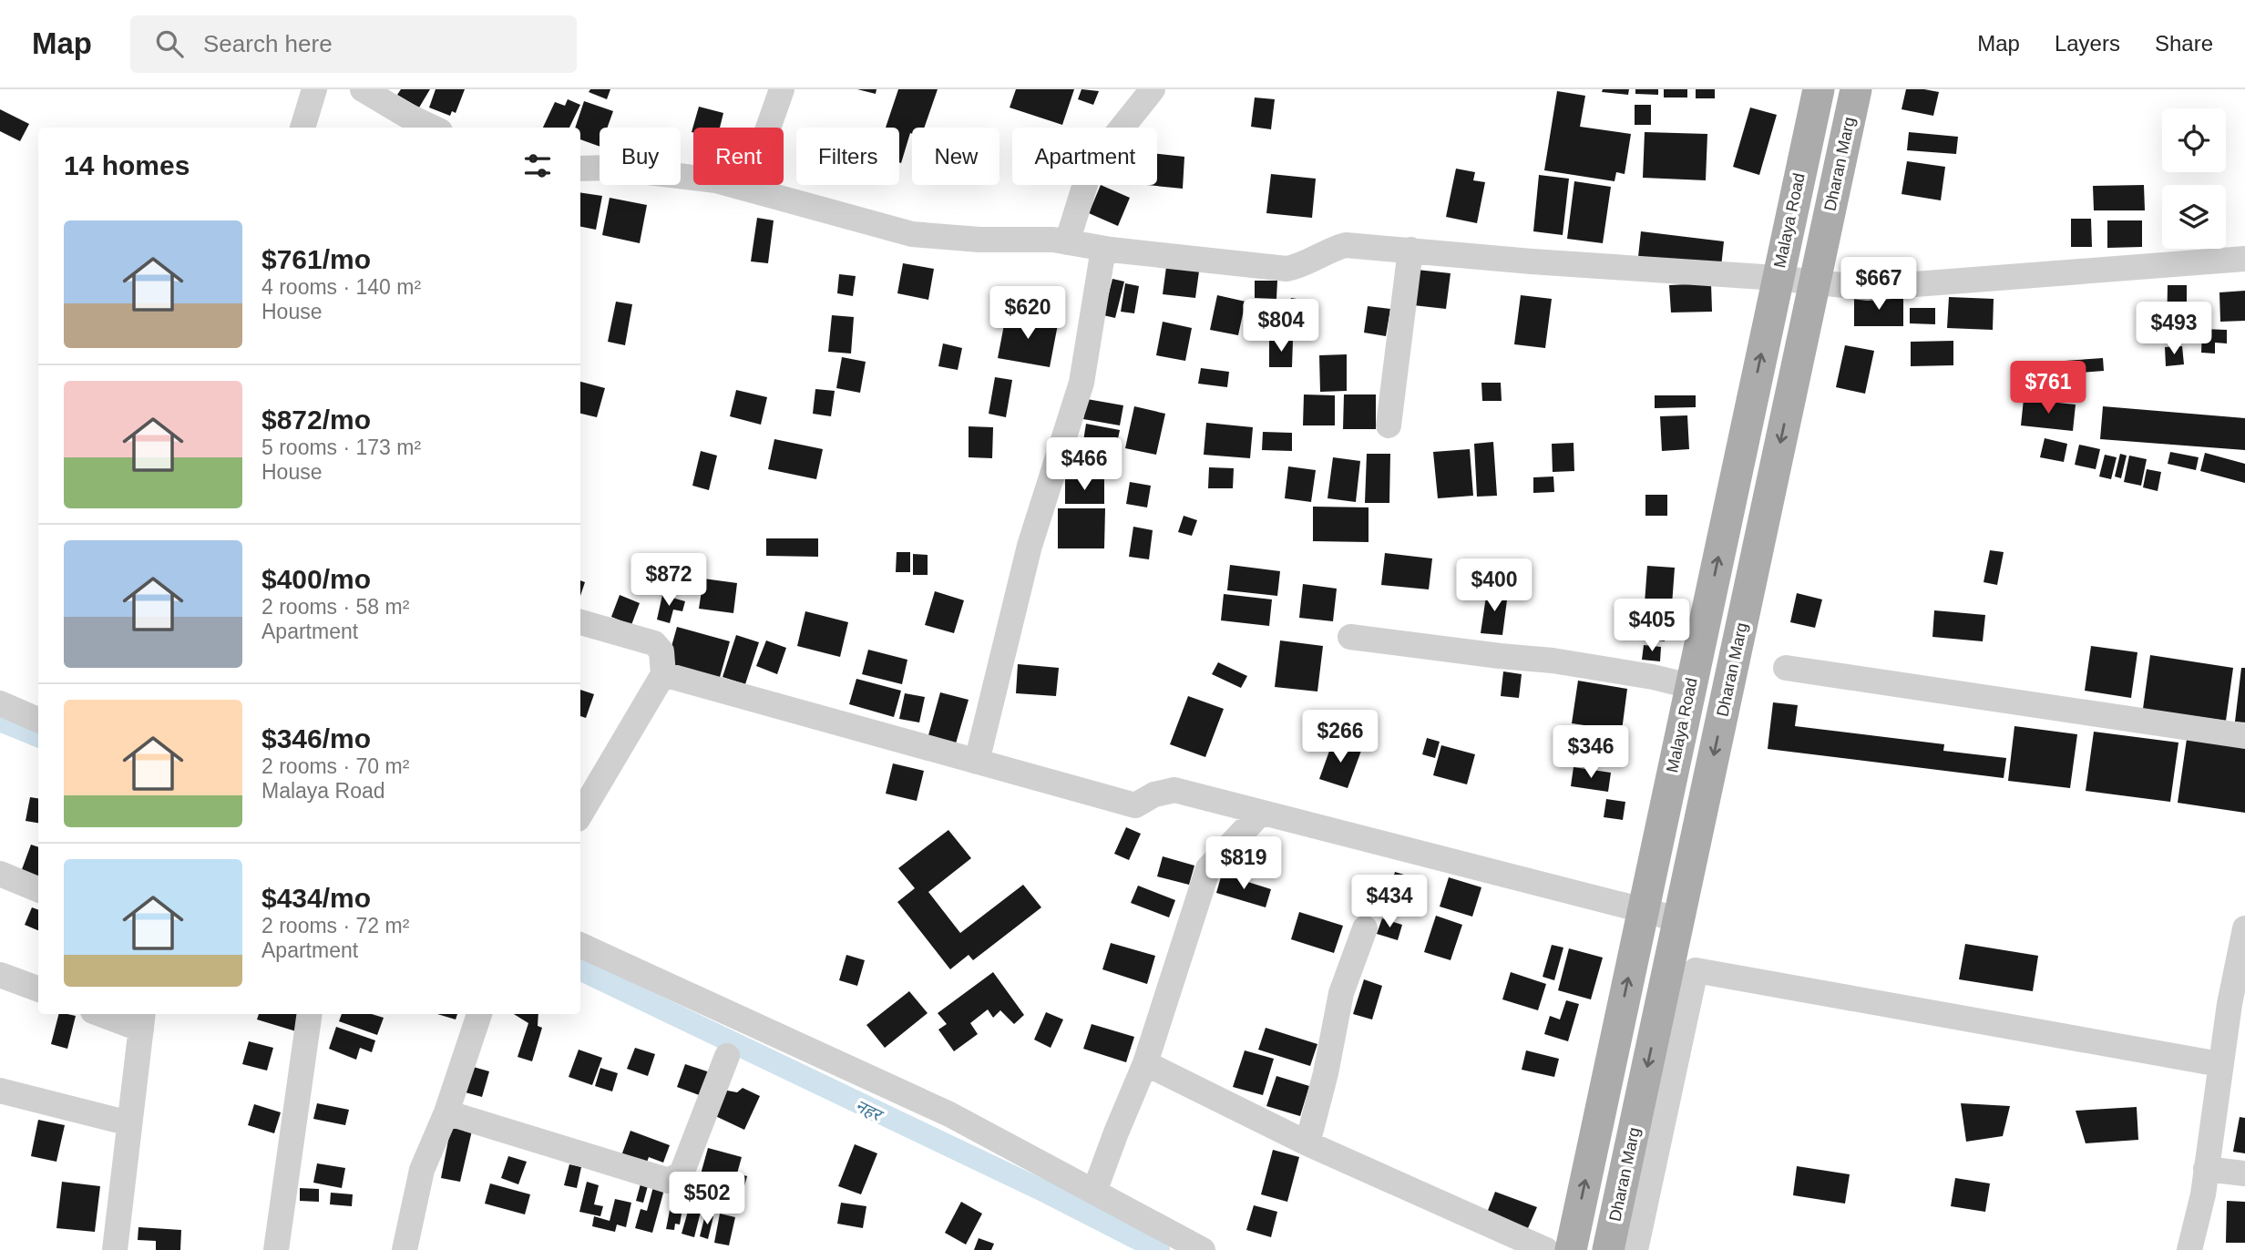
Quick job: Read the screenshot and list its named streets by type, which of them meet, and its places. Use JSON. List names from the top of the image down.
{
  "streets": {
    "main road": ["Dharan Marg", "Malaya Road"]
  },
  "one_way": ["Dharan Marg", "Malaya Road"],
  "water": ["नहर"],
  "page": {
    "header": "Map",
    "search": "Search here",
    "nav": ["Map", "Layers", "Share"],
    "chip": [
      "Buy",
      "Rent",
      "Filters",
      "New",
      "Apartment"
    ],
    "heading": "14 homes",
    "list": [
      {
        "name": "$761/mo",
        "note": "4 rooms · 140 m² · House"
      },
      {
        "name": "$872/mo",
        "note": "5 rooms · 173 m² · House"
      },
      {
        "name": "$400/mo",
        "note": "2 rooms · 58 m² · Apartment"
      },
      {
        "name": "$346/mo",
        "note": "2 rooms · 70 m² · Malaya Road"
      },
      {
        "name": "$434/mo",
        "note": "2 rooms · 72 m² · Apartment"
      }
    ],
    "price": [
      "$667",
      "$620",
      "$804",
      "$493",
      "$761",
      "$466",
      "$872",
      "$400",
      "$405",
      "$266",
      "$346",
      "$819",
      "$434",
      "$502"
    ]
  }
}
